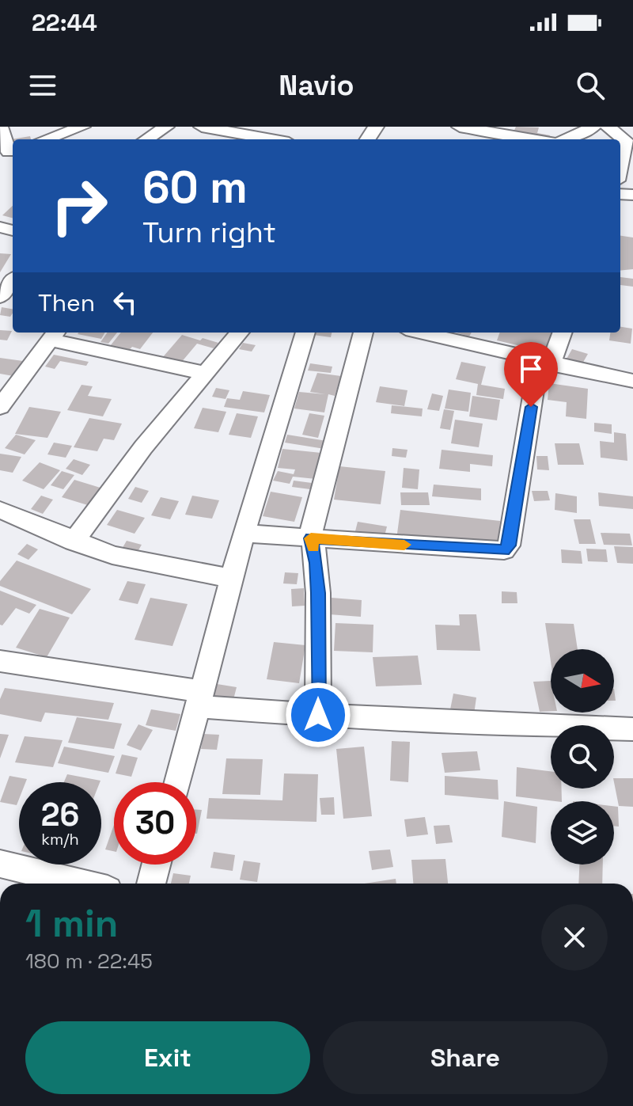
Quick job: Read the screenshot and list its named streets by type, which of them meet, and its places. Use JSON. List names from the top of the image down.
{
  "north": "right",
  "page": {
    "status": "22:44",
    "header": "Navio",
    "turn": ["60 m", "Turn right"],
    "then": "Then",
    "speed": "26 km/h",
    "limit": "30",
    "heading": ["1 min", "180 m · 22:45"],
    "buttons": ["Exit", "Share"]
  }
}
